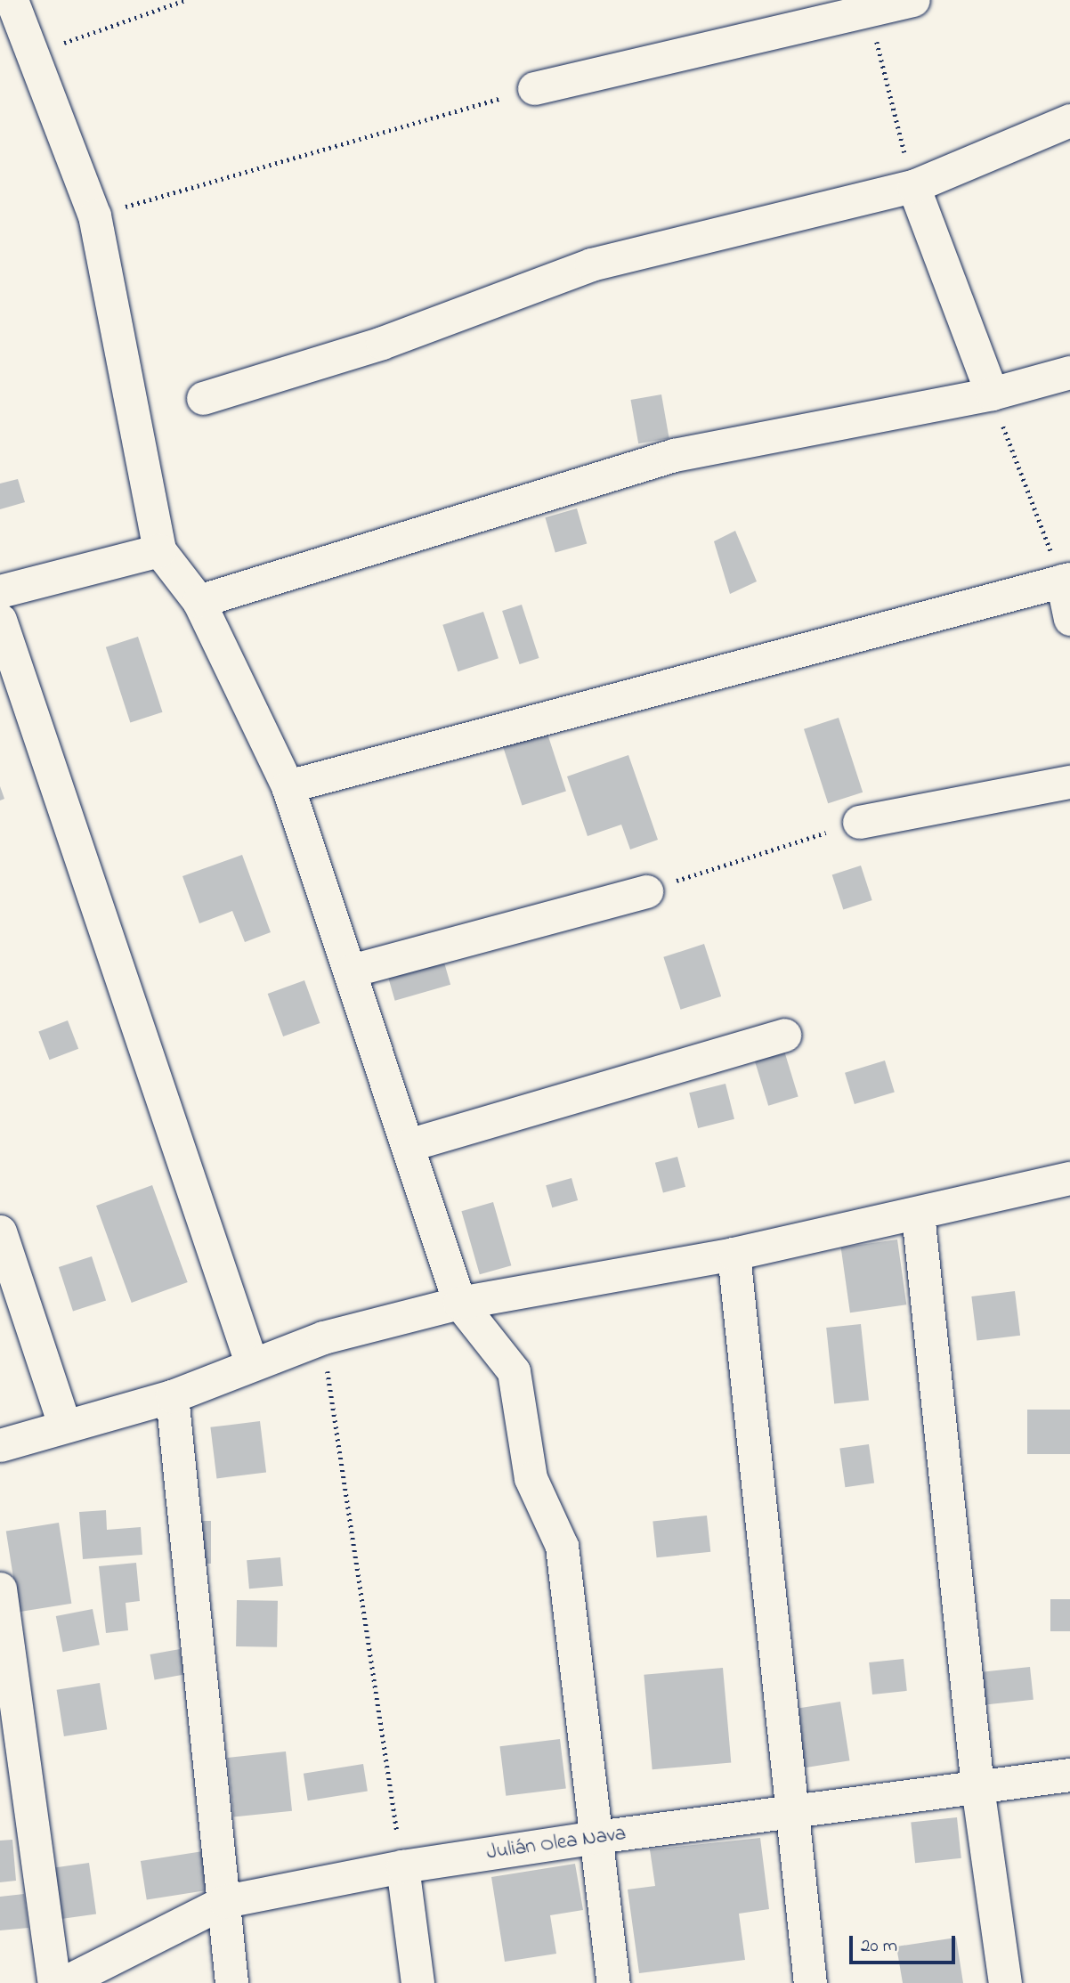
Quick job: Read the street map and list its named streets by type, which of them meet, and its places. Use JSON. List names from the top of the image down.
{
  "streets": {
    "street": ["Julián Olea Nava"]
  },
  "scale_bar": "20 m"
}
